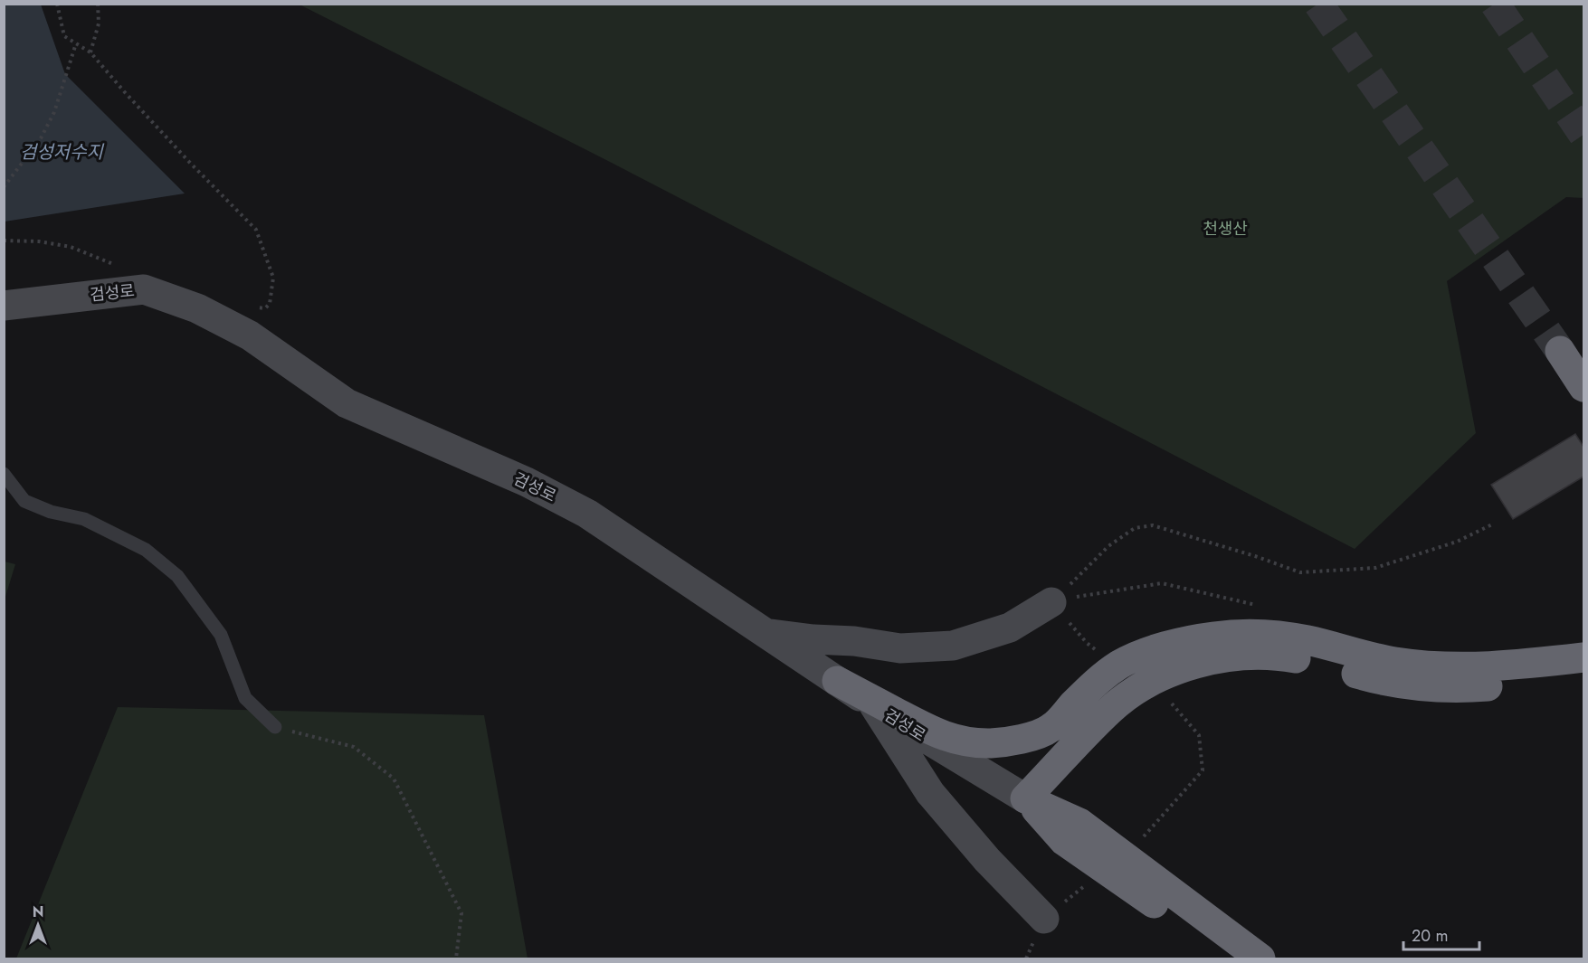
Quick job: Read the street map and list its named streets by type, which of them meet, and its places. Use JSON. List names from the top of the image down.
{
  "streets": {
    "street": ["검성로"]
  },
  "water": ["검성저수지"],
  "parks": ["천생산"],
  "scale_bar": "20 m",
  "north": "top"
}
